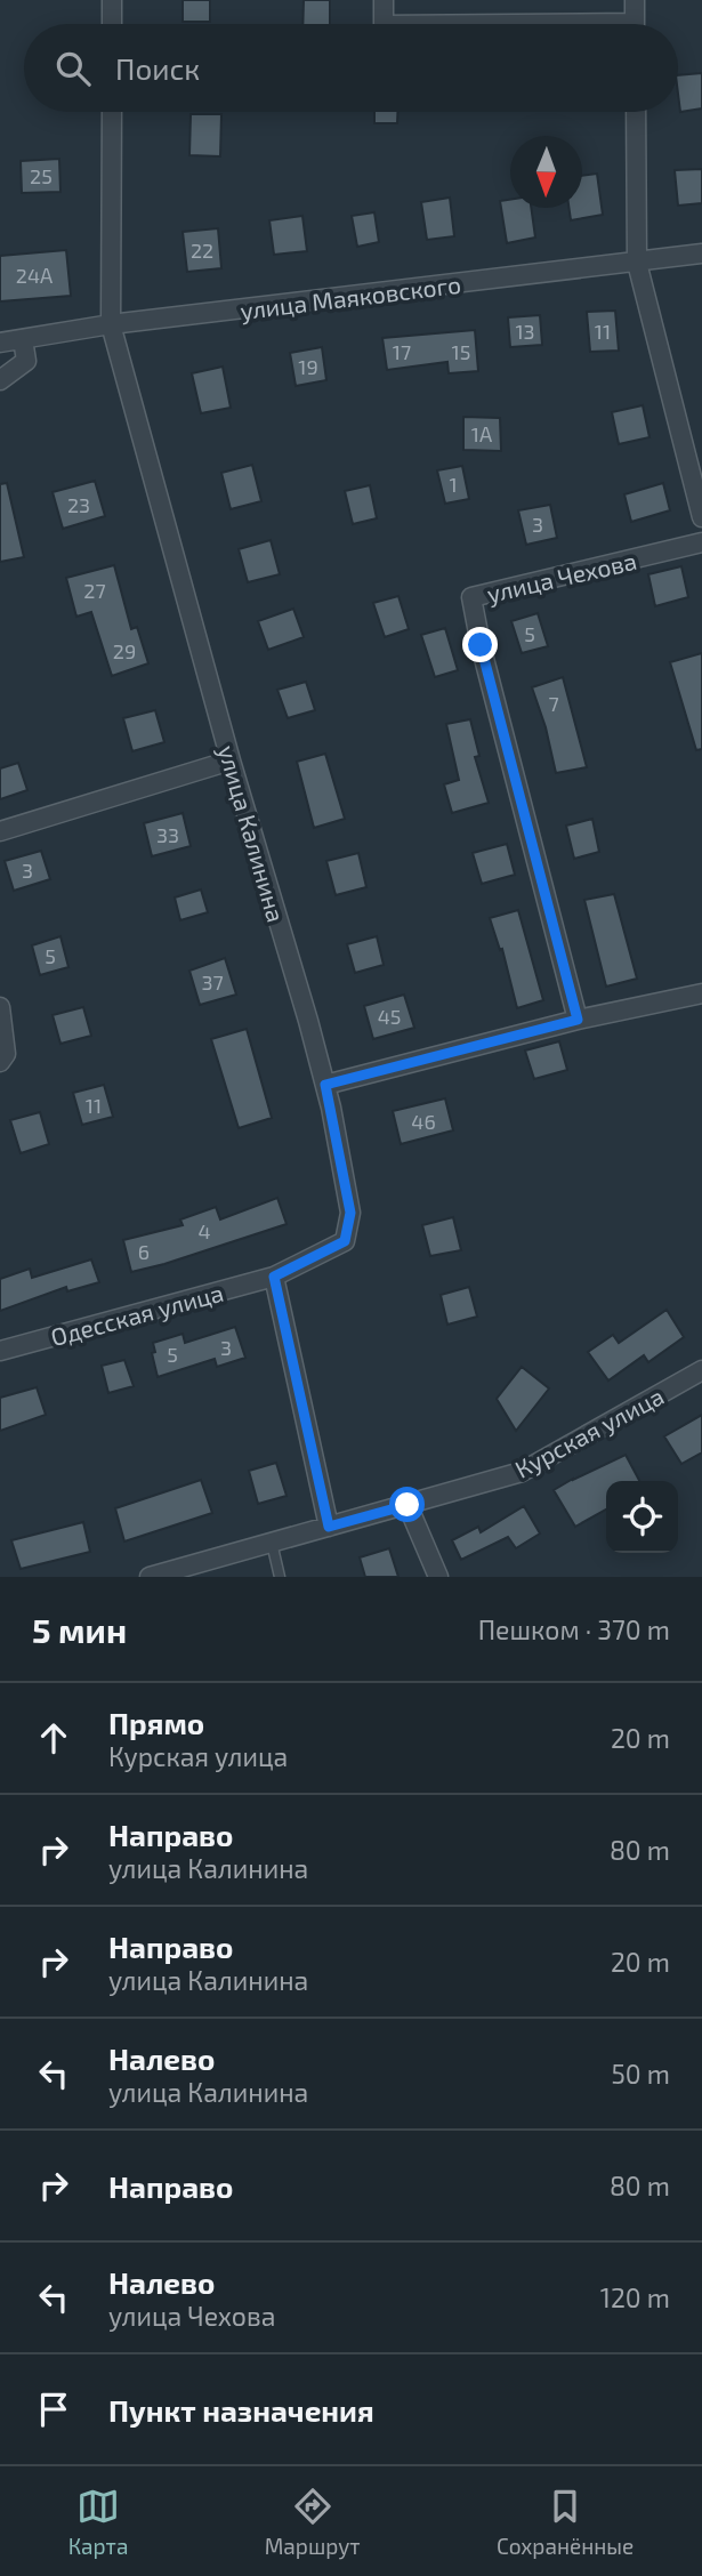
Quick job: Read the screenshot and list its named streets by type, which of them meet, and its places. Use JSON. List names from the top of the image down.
{
  "streets": {
    "street": [
      "улица Маяковского",
      "улица Чехова",
      "улица Калинина",
      "Одесская улица",
      "Курская улица"
    ]
  },
  "crossings": [
    ["улица Маяковского", "улица Калинина"],
    ["улица Калинина", "Одесская улица"]
  ],
  "house_numbers": [
    "25",
    "22",
    "24А",
    "13",
    "11",
    "17",
    "15",
    "19",
    "1А",
    "1",
    "23",
    "3",
    "27",
    "5",
    "29",
    "7",
    "33",
    "3",
    "5",
    "37",
    "45",
    "11",
    "46",
    "4",
    "6",
    "3",
    "5"
  ],
  "north": "bottom",
  "page": {
    "search": "Поиск",
    "heading": ["5 мин", "Пешком · 370 m"],
    "list": [
      ["Прямо", "Курская улица", "20 m"],
      ["Направо", "улица Калинина", "80 m"],
      ["Направо", "улица Калинина", "20 m"],
      ["Налево", "улица Калинина", "50 m"],
      ["Направо", "80 m"],
      ["Налево", "улица Чехова", "120 m"],
      "Пункт назначения"
    ],
    "nav": ["Карта", "Маршрут", "Сохранённые"]
  }
}
